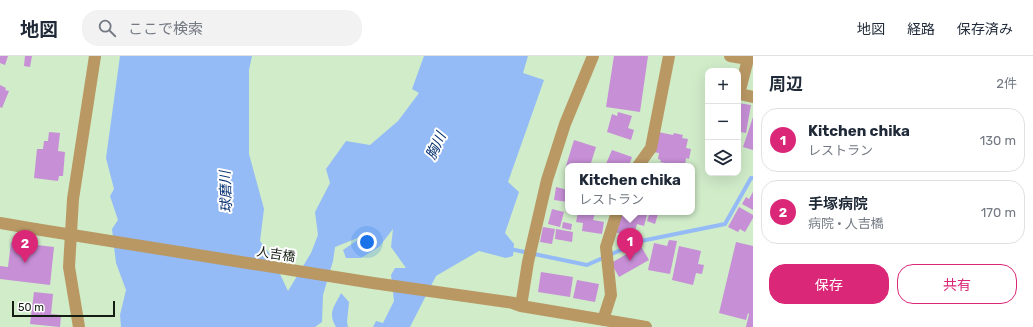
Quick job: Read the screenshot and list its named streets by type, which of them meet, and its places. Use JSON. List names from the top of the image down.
{
  "streets": {
    "street": ["人吉橋"]
  },
  "water": ["胸川", "球磨川"],
  "scale_bar": "50 m",
  "page": {
    "header": "地図",
    "search": "ここで検索",
    "nav": ["地図", "経路", "保存済み"],
    "heading": ["周辺", "2件"],
    "map_buttons": ["+", "−"],
    "list": [
      {
        "mark": "1",
        "name": "Kitchen chika",
        "note": "レストラン",
        "value": "130 m"
      },
      {
        "mark": "2",
        "name": "手塚病院",
        "note": "病院 · 人吉橋",
        "value": "170 m"
      }
    ],
    "popup": ["Kitchen chika", "レストラン"],
    "pins": ["1", "2"],
    "buttons": ["保存", "共有"],
    "scale": "50 m"
  }
}
